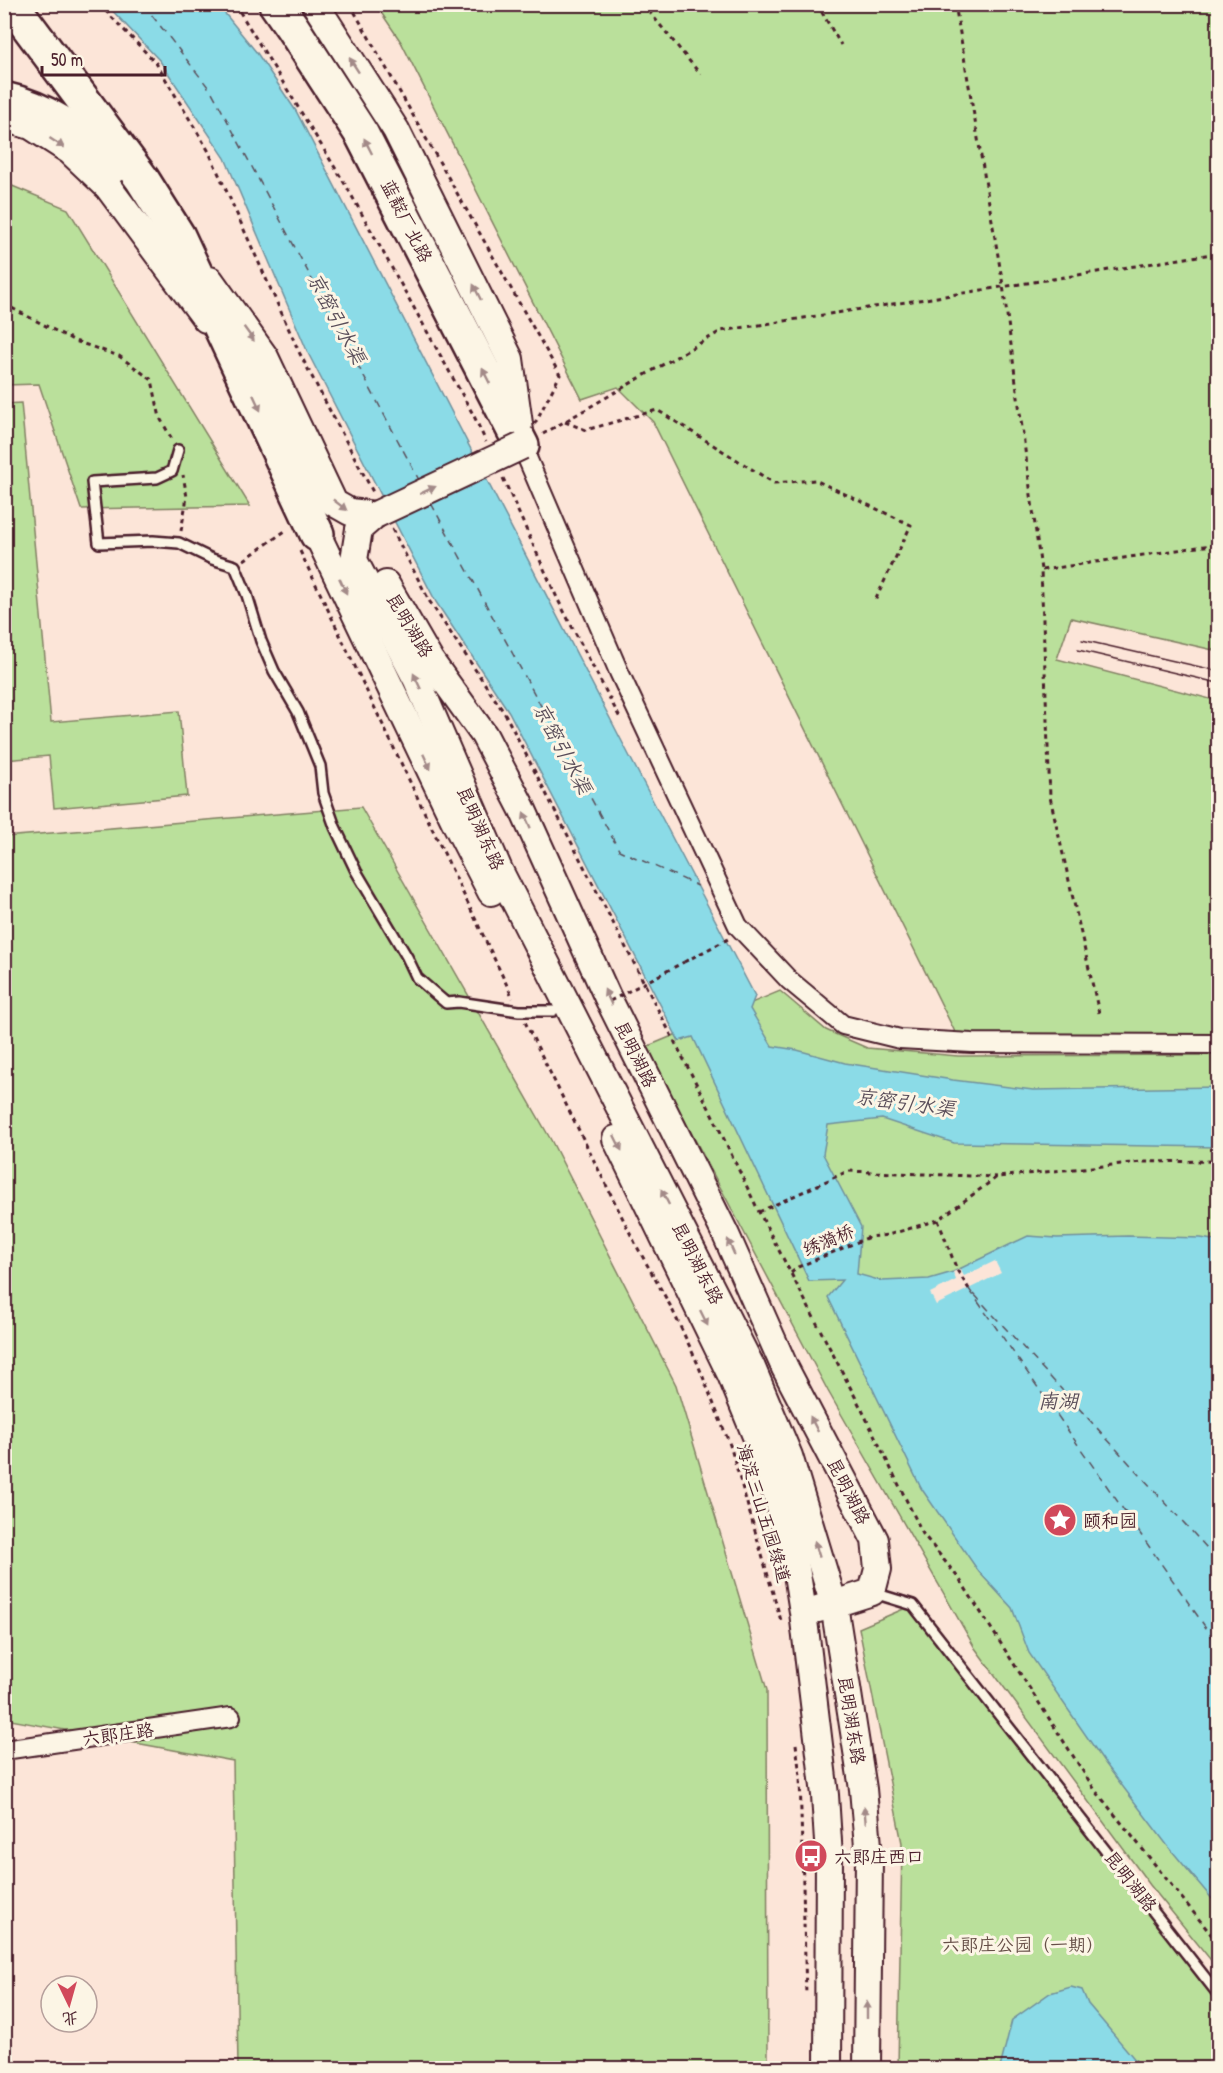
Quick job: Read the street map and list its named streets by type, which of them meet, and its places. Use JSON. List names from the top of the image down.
{
  "streets": {
    "highway": ["蓝靛厂北路"],
    "main road": ["昆明湖路", "昆明湖东路"],
    "street": ["六郎庄路"],
    "path": ["绣漪桥", "海淀三山五园绿道"]
  },
  "crossings": [
    ["昆明湖路", "昆明湖东路"],
    ["昆明湖东路", "海淀三山五园绿道"]
  ],
  "one_way": ["昆明湖路"],
  "water": ["京密引水渠", "南湖"],
  "parks": ["六郎庄公园（一期）"],
  "places": {
    "place": ["颐和园"],
    "bus stop": ["六郎庄西口"]
  },
  "scale_bar": "50 m",
  "north": "bottom"
}
